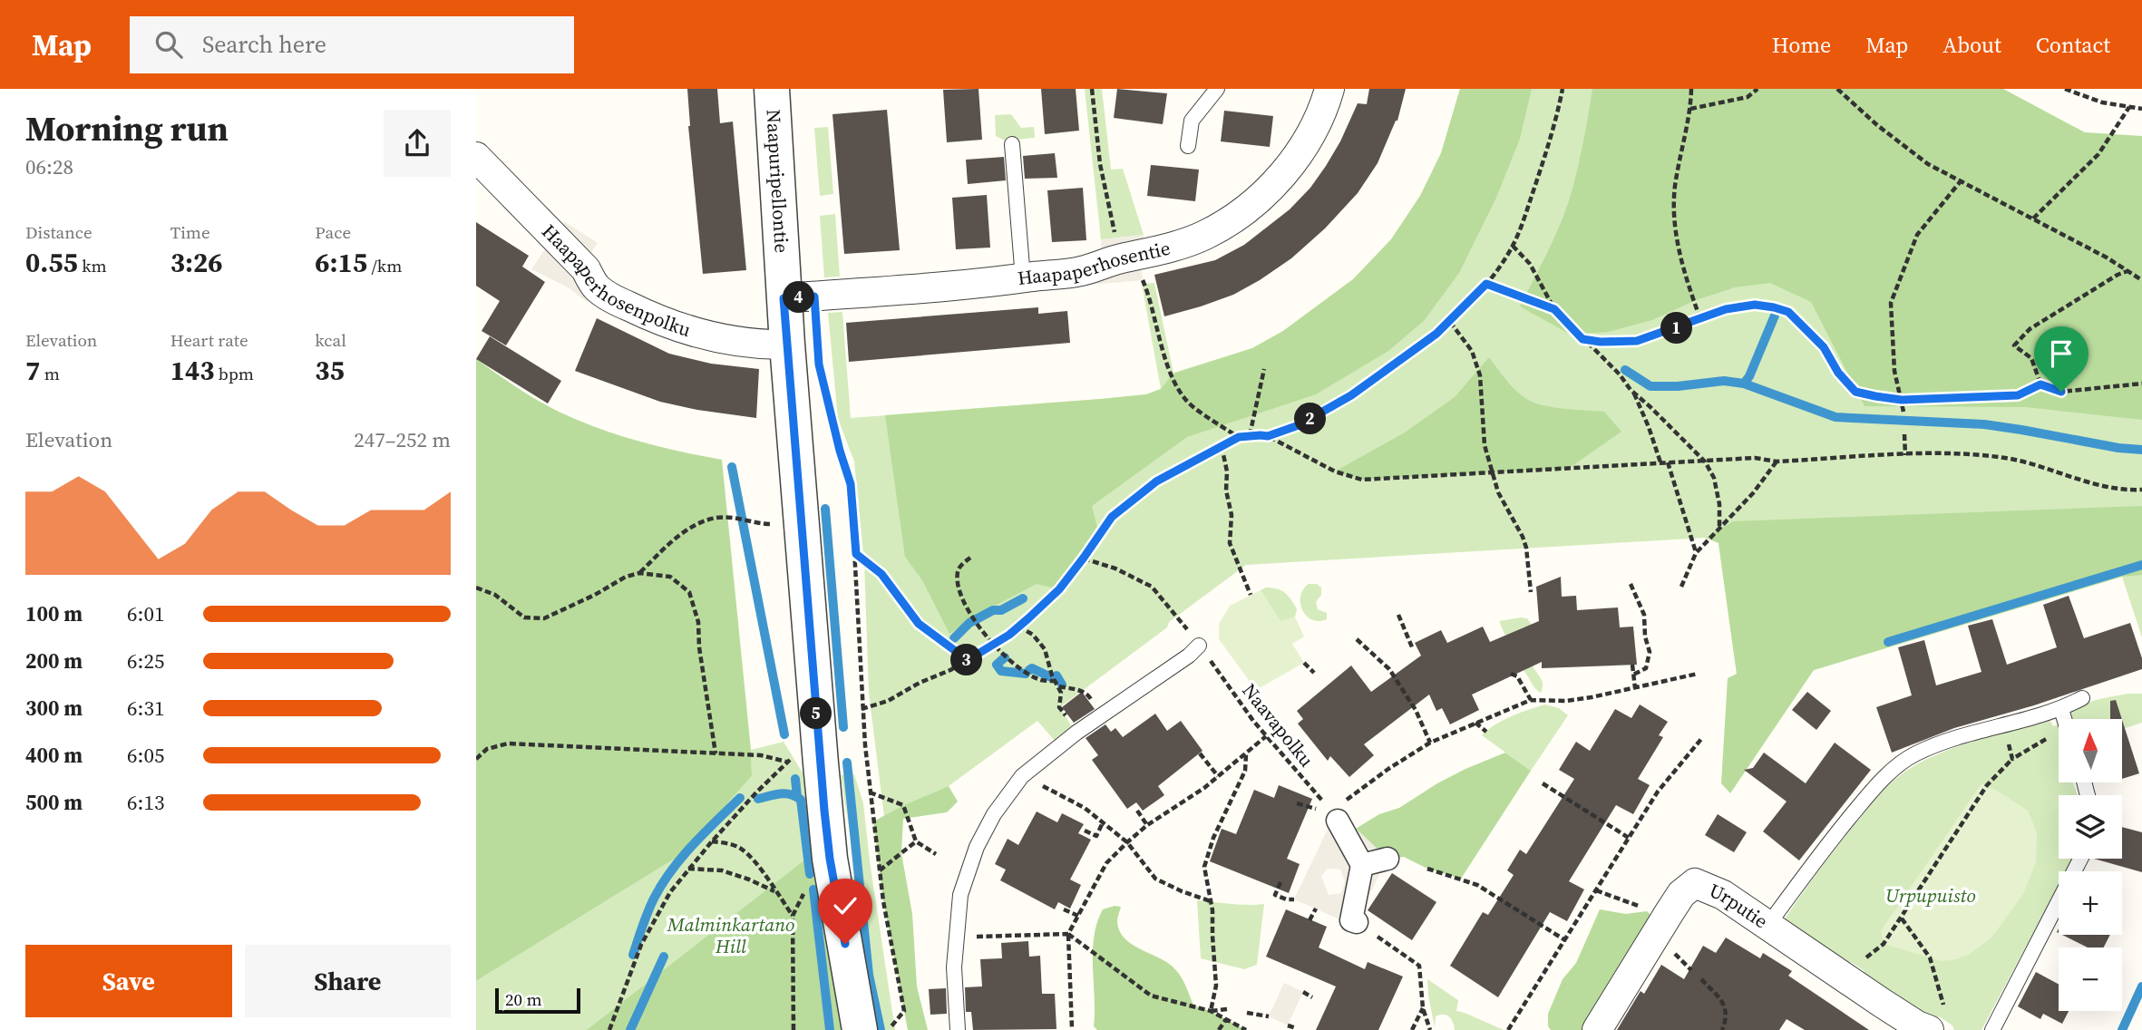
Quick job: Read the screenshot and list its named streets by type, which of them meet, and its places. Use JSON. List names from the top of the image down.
{
  "streets": {
    "street": [
      "Naapuripellontie",
      "Haapaperhosentie",
      "Haapaperhosenpolku",
      "Urputie"
    ],
    "path": ["Naavapolku"]
  },
  "crossings": [
    ["Naapuripellontie", "Haapaperhosentie"],
    ["Naapuripellontie", "Haapaperhosenpolku"]
  ],
  "parks": ["Urpupuisto", "Malminkartano Hill"],
  "scale_bar": "20 m",
  "north": "top",
  "page": {
    "header": "Map",
    "search": "Search here",
    "nav": [
      "Home",
      "Map",
      "About",
      "Contact"
    ],
    "heading": ["Morning run", "06:28"],
    "stats": [
      ["Distance", "0.55 km"],
      ["Time", "3:26"],
      ["Pace", "6:15 /km"],
      ["Elevation", "7 m"],
      ["Heart rate", "143 bpm"],
      ["kcal", "35"]
    ],
    "pins": [
      "4",
      "1",
      "2",
      "3",
      "5"
    ],
    "chart": ["Elevation", "247–252 m"],
    "list": [
      {
        "name": "100 m",
        "note": "6:01"
      },
      {
        "name": "200 m",
        "note": "6:25"
      },
      {
        "name": "300 m",
        "note": "6:31"
      },
      {
        "name": "400 m",
        "note": "6:05"
      },
      {
        "name": "500 m",
        "note": "6:13"
      }
    ],
    "map_buttons": ["+", "−"],
    "buttons": ["Save", "Share"],
    "scale": "20 m"
  }
}
